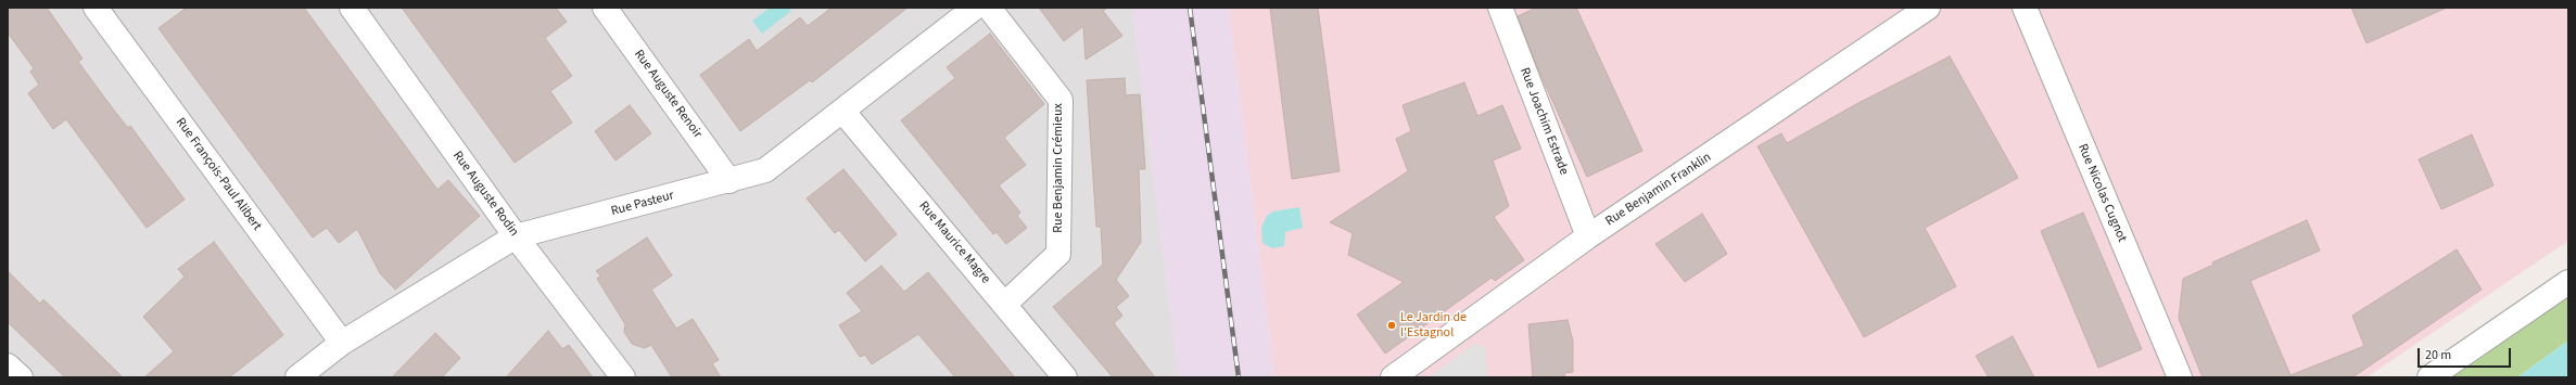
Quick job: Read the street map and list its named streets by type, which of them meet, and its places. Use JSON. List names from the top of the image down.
{
  "streets": {
    "street": [
      "Rue Auguste Renoir",
      "Rue Joachim Estrade",
      "Rue Benjamin Crémieux",
      "Rue François-Paul Alibert",
      "Rue Benjamin Franklin",
      "Rue Nicolas Cugnot",
      "Rue Auguste Rodin",
      "Rue Pasteur",
      "Rue Maurice Magre"
    ]
  },
  "crossings": [
    ["Rue Auguste Renoir", "Rue Pasteur"],
    ["Rue Joachim Estrade", "Rue Benjamin Franklin"],
    ["Rue Benjamin Crémieux", "Rue Maurice Magre"],
    ["Rue François-Paul Alibert", "Rue Pasteur"],
    ["Rue Auguste Rodin", "Rue Pasteur"],
    ["Rue Pasteur", "Rue Maurice Magre"]
  ],
  "places": ["Le Jardin de l'Estagnol"],
  "scale_bar": "20 m"
}
